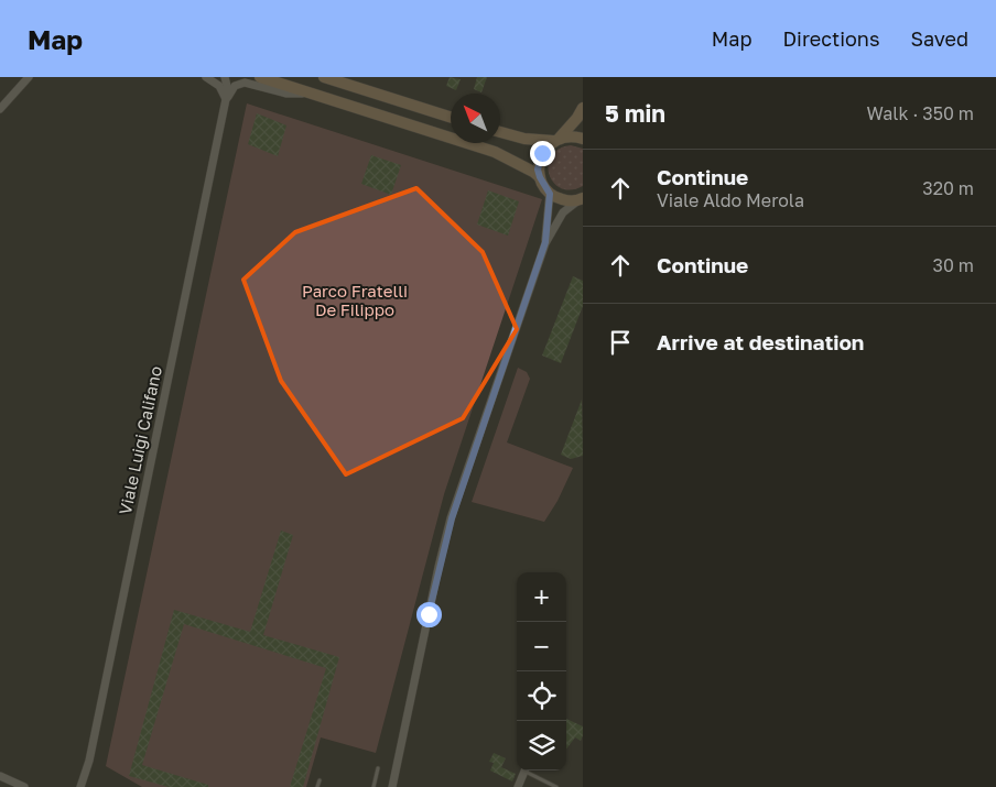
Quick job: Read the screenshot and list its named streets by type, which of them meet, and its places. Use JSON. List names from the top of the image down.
{
  "streets": {
    "street": ["Viale Luigi Califano"]
  },
  "parks": ["Parco Fratelli De Filippo"],
  "north": "top left",
  "page": {
    "header": "Map",
    "nav": ["Map", "Directions", "Saved"],
    "heading": ["5 min", "Walk · 350 m"],
    "list": [
      ["Continue", "Viale Aldo Merola", "320 m"],
      ["Continue", "30 m"],
      "Arrive at destination"
    ],
    "map_buttons": ["+", "−"]
  }
}
